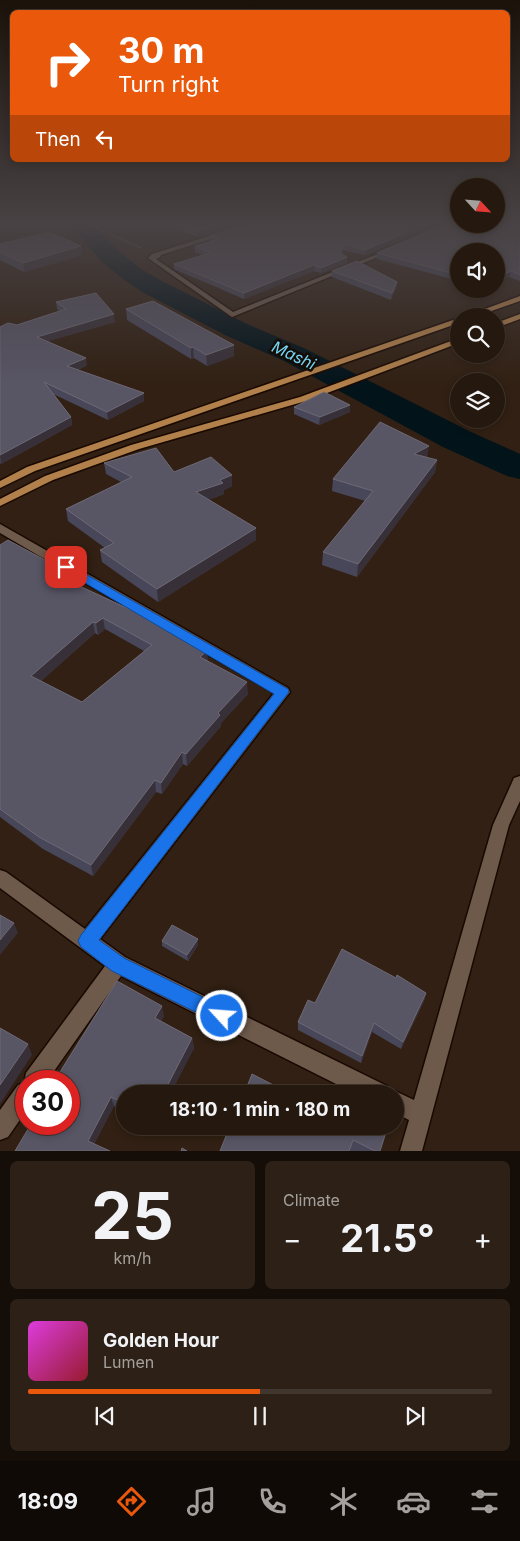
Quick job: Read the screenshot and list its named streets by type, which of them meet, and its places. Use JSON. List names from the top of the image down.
{
  "water": ["Mashi"],
  "north": "bottom right",
  "page": {
    "turn": ["30 m", "Turn right"],
    "then": "Then",
    "limit": "30",
    "trip": "18:10 · 1 min · 180 m",
    "tile": [
      ["25", "km/h"],
      "Climate"
    ],
    "heat": ["−", "21.5°", "+"],
    "song": ["Golden Hour", "Lumen"],
    "tabs": "18:09"
  }
}
